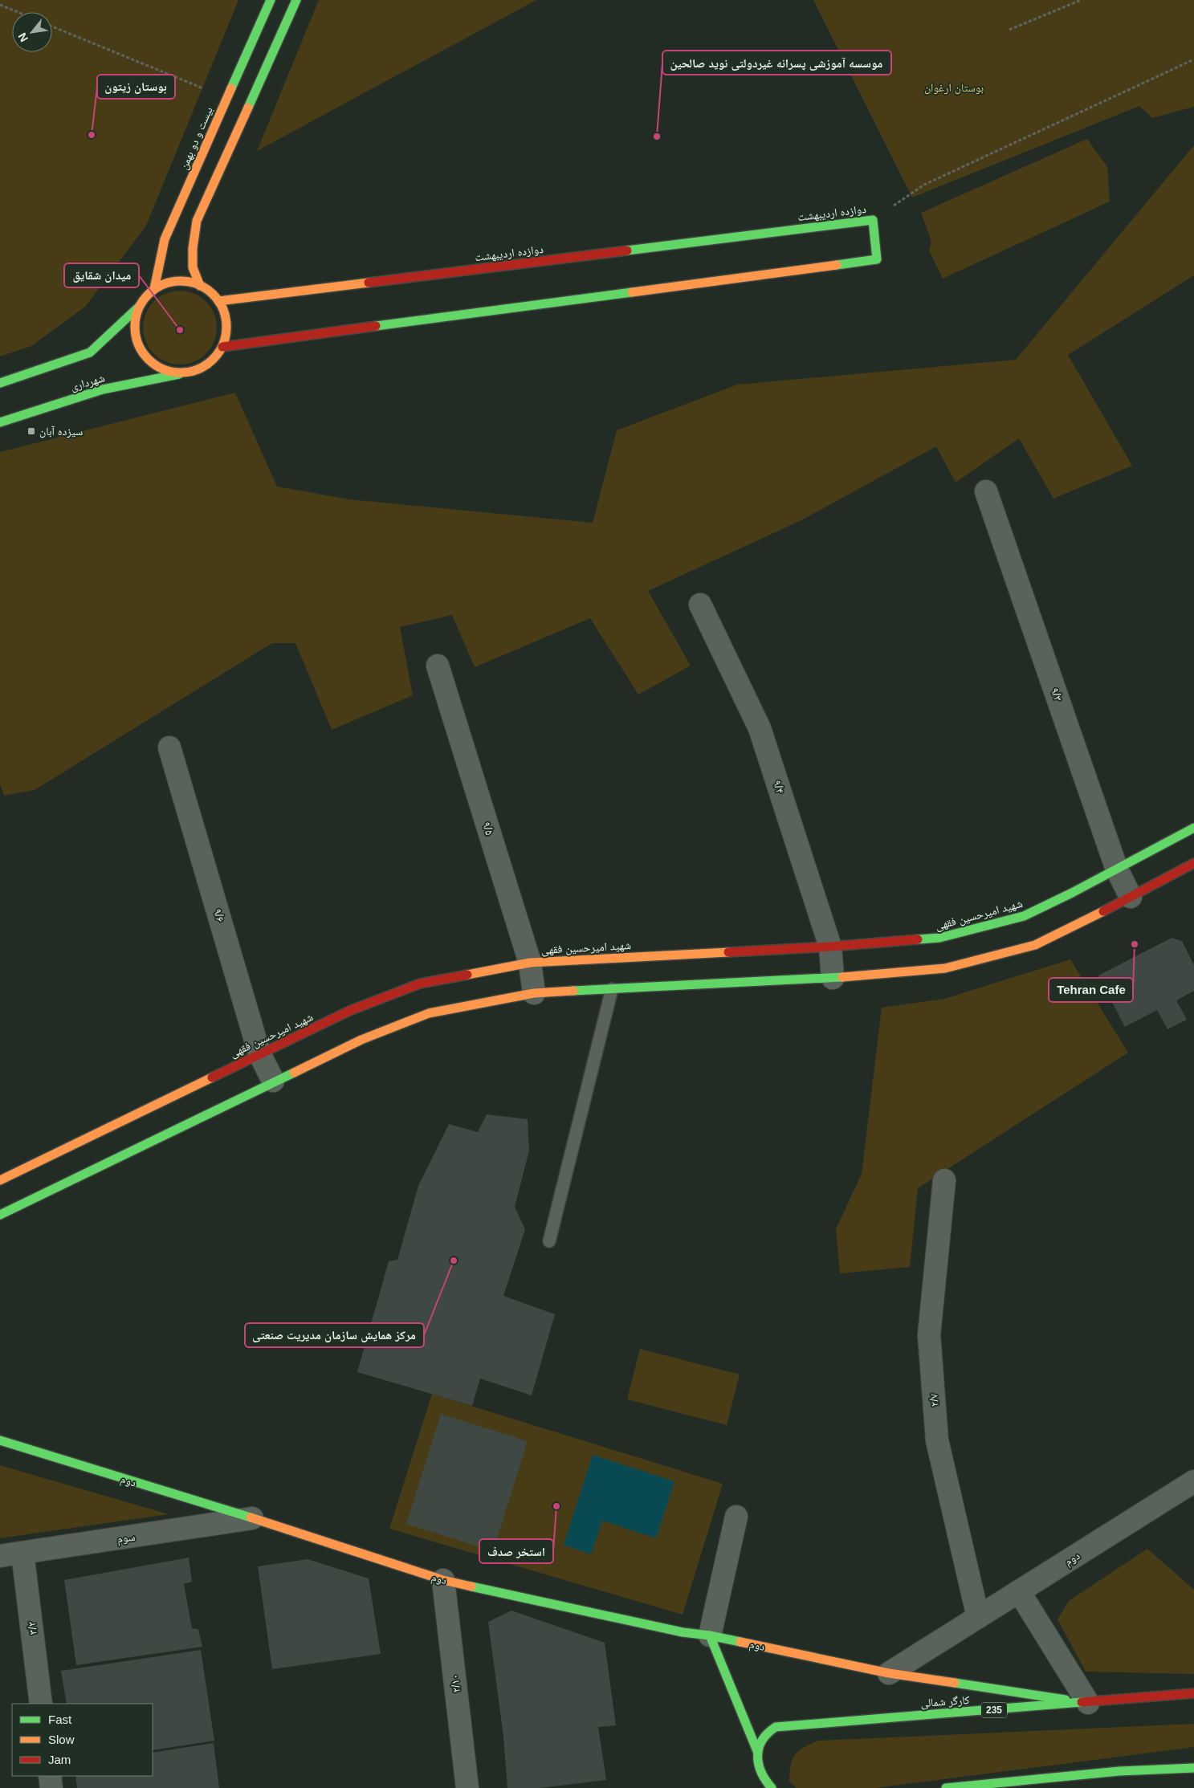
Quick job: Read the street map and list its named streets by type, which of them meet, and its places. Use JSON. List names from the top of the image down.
{
  "streets": {
    "street": [
      "بیست و دو بهمن",
      "دوازده اردیبهشت",
      "شهرداری",
      "۹/۳",
      "۹/۴",
      "۹/۵",
      "شهید امیرحسین فقهی",
      "۹/۶",
      "۲/۷",
      "دوم",
      "سوم",
      "۳/۲",
      "۲/۱۰",
      "کارگر شمالی",
      "235"
    ]
  },
  "crossings": [
    ["بیست و دو بهمن", "دوازده اردیبهشت"],
    ["بیست و دو بهمن", "شهرداری"],
    ["دوازده اردیبهشت", "شهرداری"],
    ["۹/۳", "شهید امیرحسین فقهی"],
    ["۹/۴", "شهید امیرحسین فقهی"],
    ["۹/۵", "شهید امیرحسین فقهی"],
    ["شهید امیرحسین فقهی", "۹/۶"],
    ["۲/۷", "دوم"],
    ["دوم", "سوم"],
    ["دوم", "۲/۱۰"],
    ["دوم", "کارگر شمالی"],
    ["سوم", "۳/۲"]
  ],
  "parks": ["بوستان ارغوان"],
  "places": {
    "other": [
      "بوستان زیتون",
      "موسسه آموزشی پسرانه غیردولتی نوید صالحین",
      "میدان شقایق",
      "Tehran Cafe",
      "مرکز همایش سازمان مدیریت صنعتی",
      "استخر صدف"
    ],
    "transit": ["سیزده آبان"]
  },
  "legend": ["Fast", "Slow", "Jam"],
  "north": "bottom left"
}
